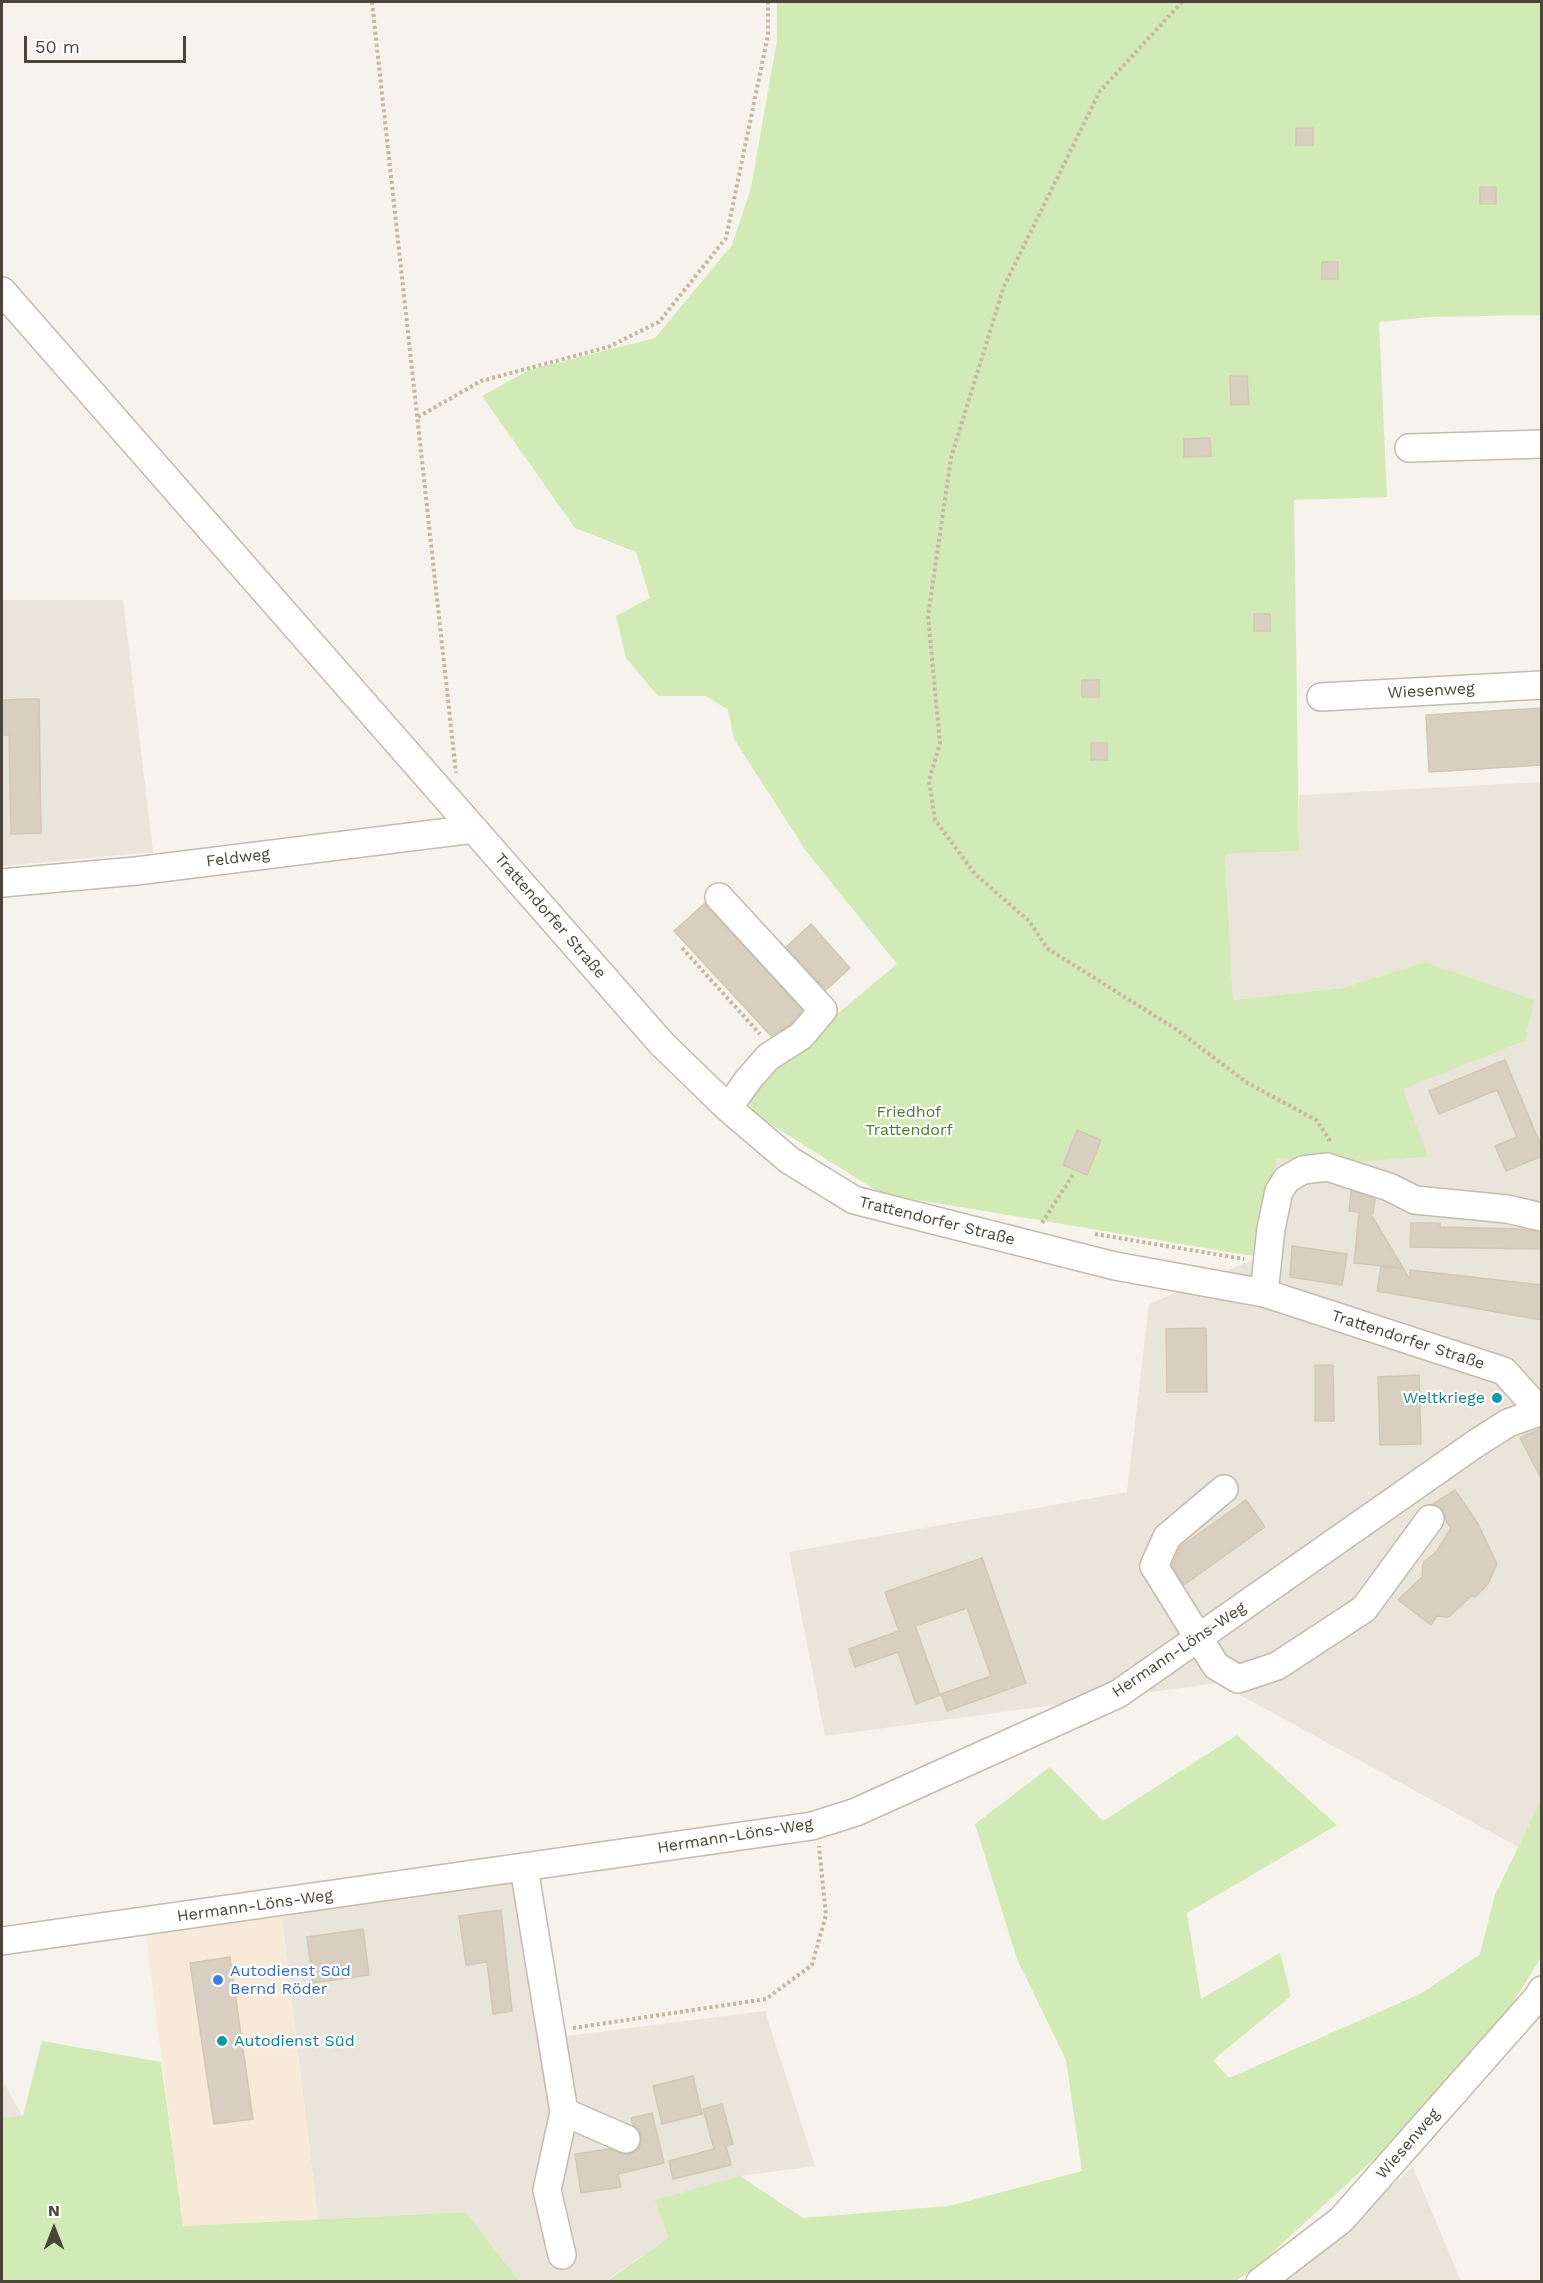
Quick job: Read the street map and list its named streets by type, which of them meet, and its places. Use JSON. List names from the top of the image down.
{
  "streets": {
    "street": [
      "Wiesenweg",
      "Feldweg",
      "Trattendorfer Straße",
      "Hermann-Löns-Weg"
    ]
  },
  "crossings": [
    ["Feldweg", "Trattendorfer Straße"],
    ["Trattendorfer Straße", "Hermann-Löns-Weg"]
  ],
  "parks": ["Friedhof Trattendorf"],
  "places": ["Weltkriege", "Autodienst Süd Bernd Röder", "Autodienst Süd"],
  "scale_bar": "50 m",
  "north": "top"
}
